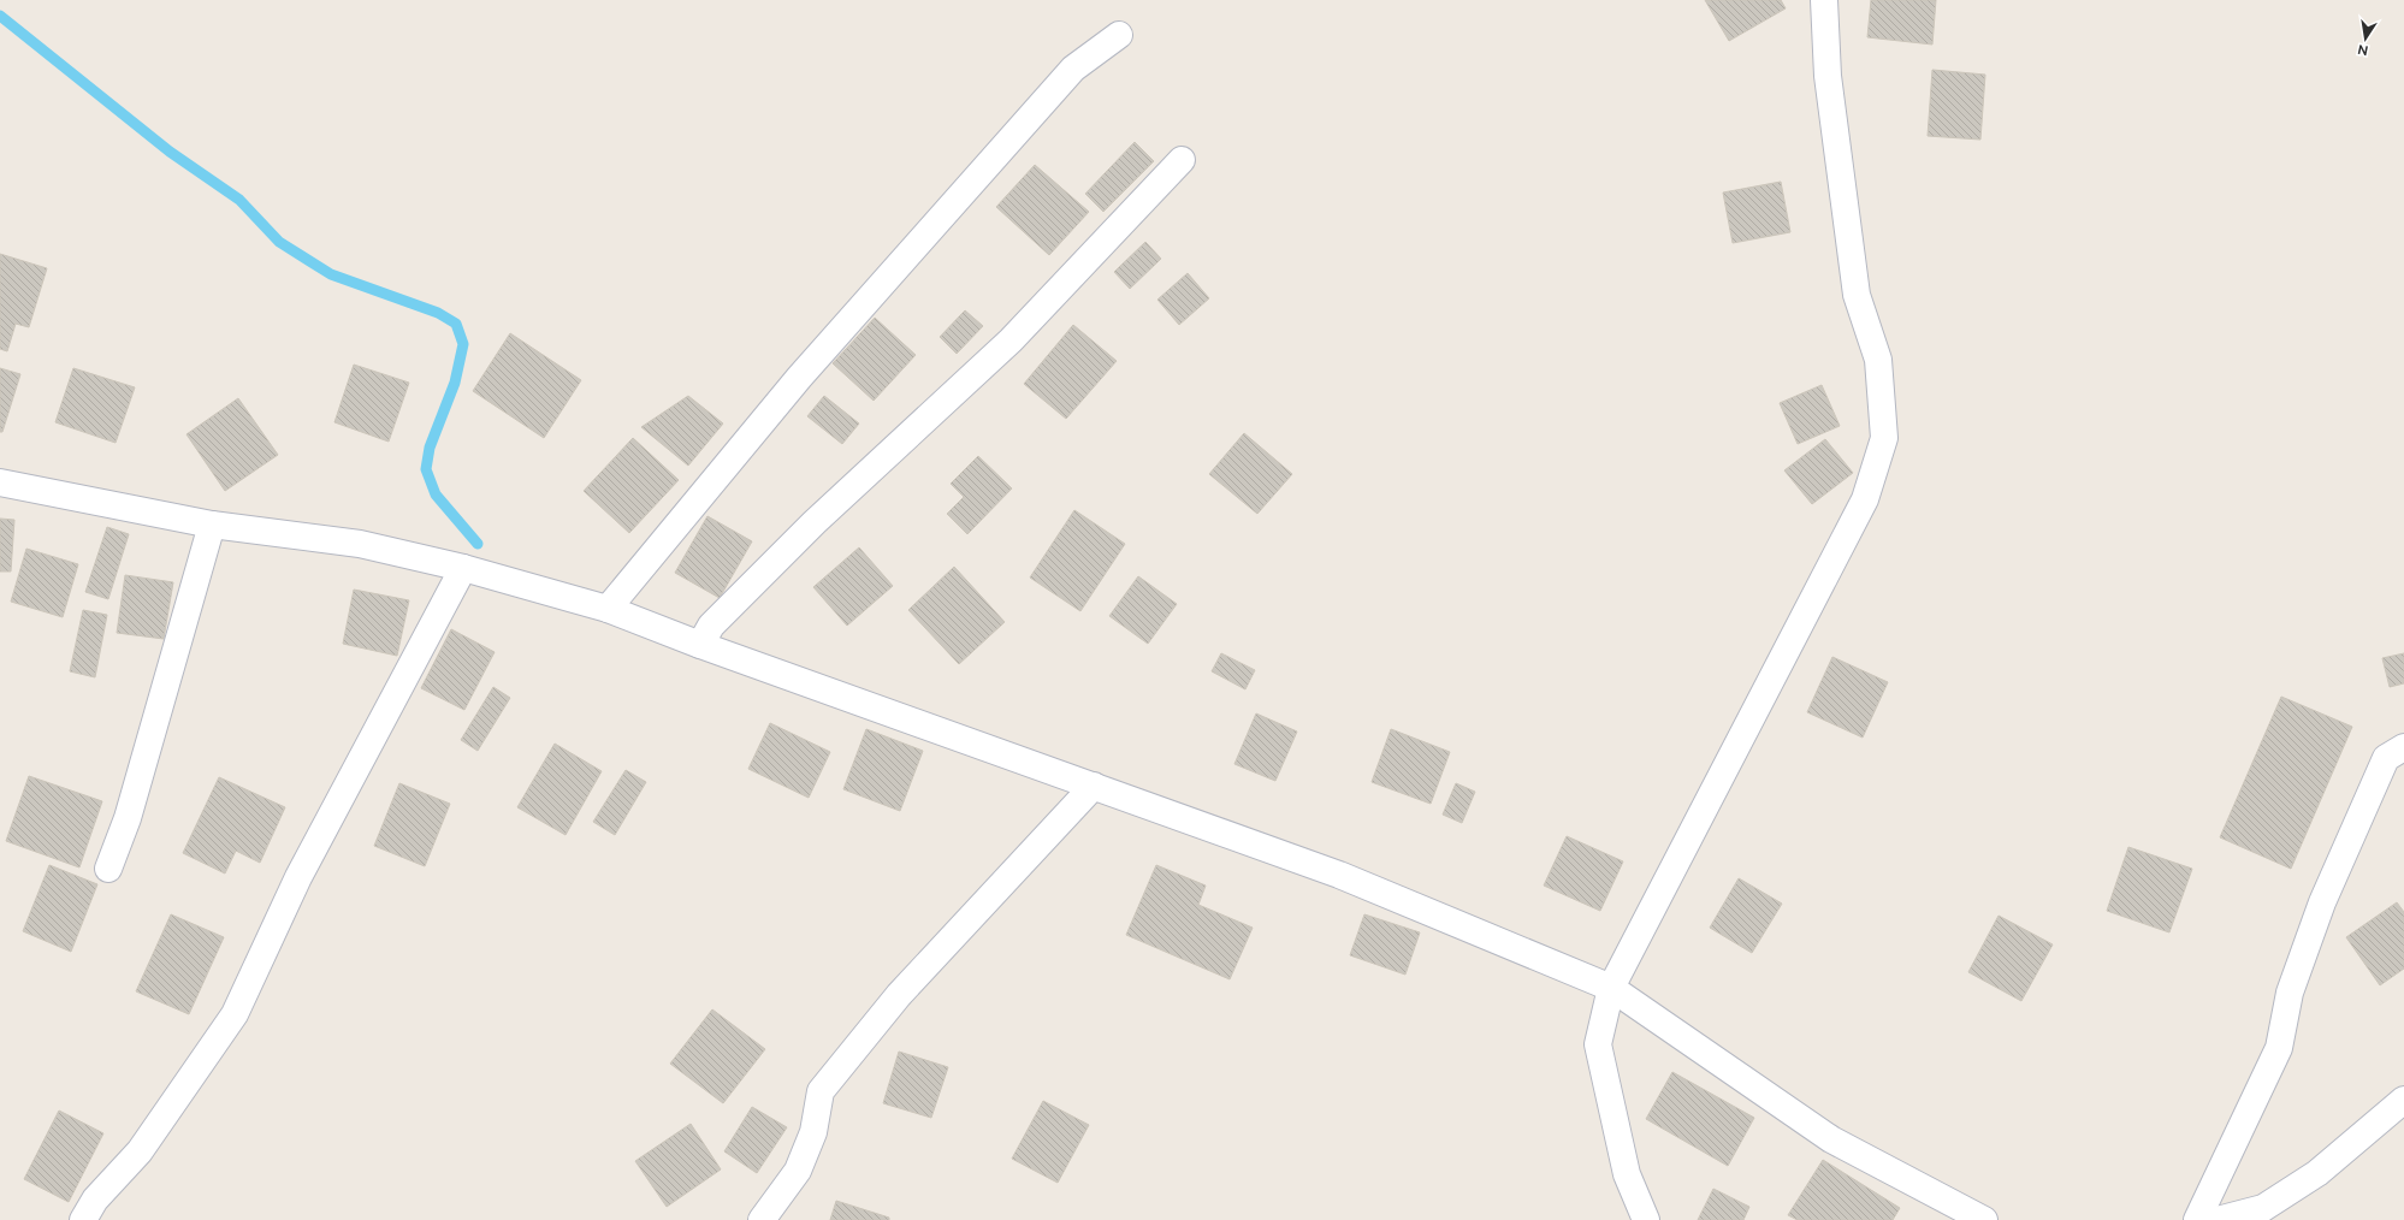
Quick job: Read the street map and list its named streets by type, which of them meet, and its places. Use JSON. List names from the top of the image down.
{
  "north": "bottom"
}
